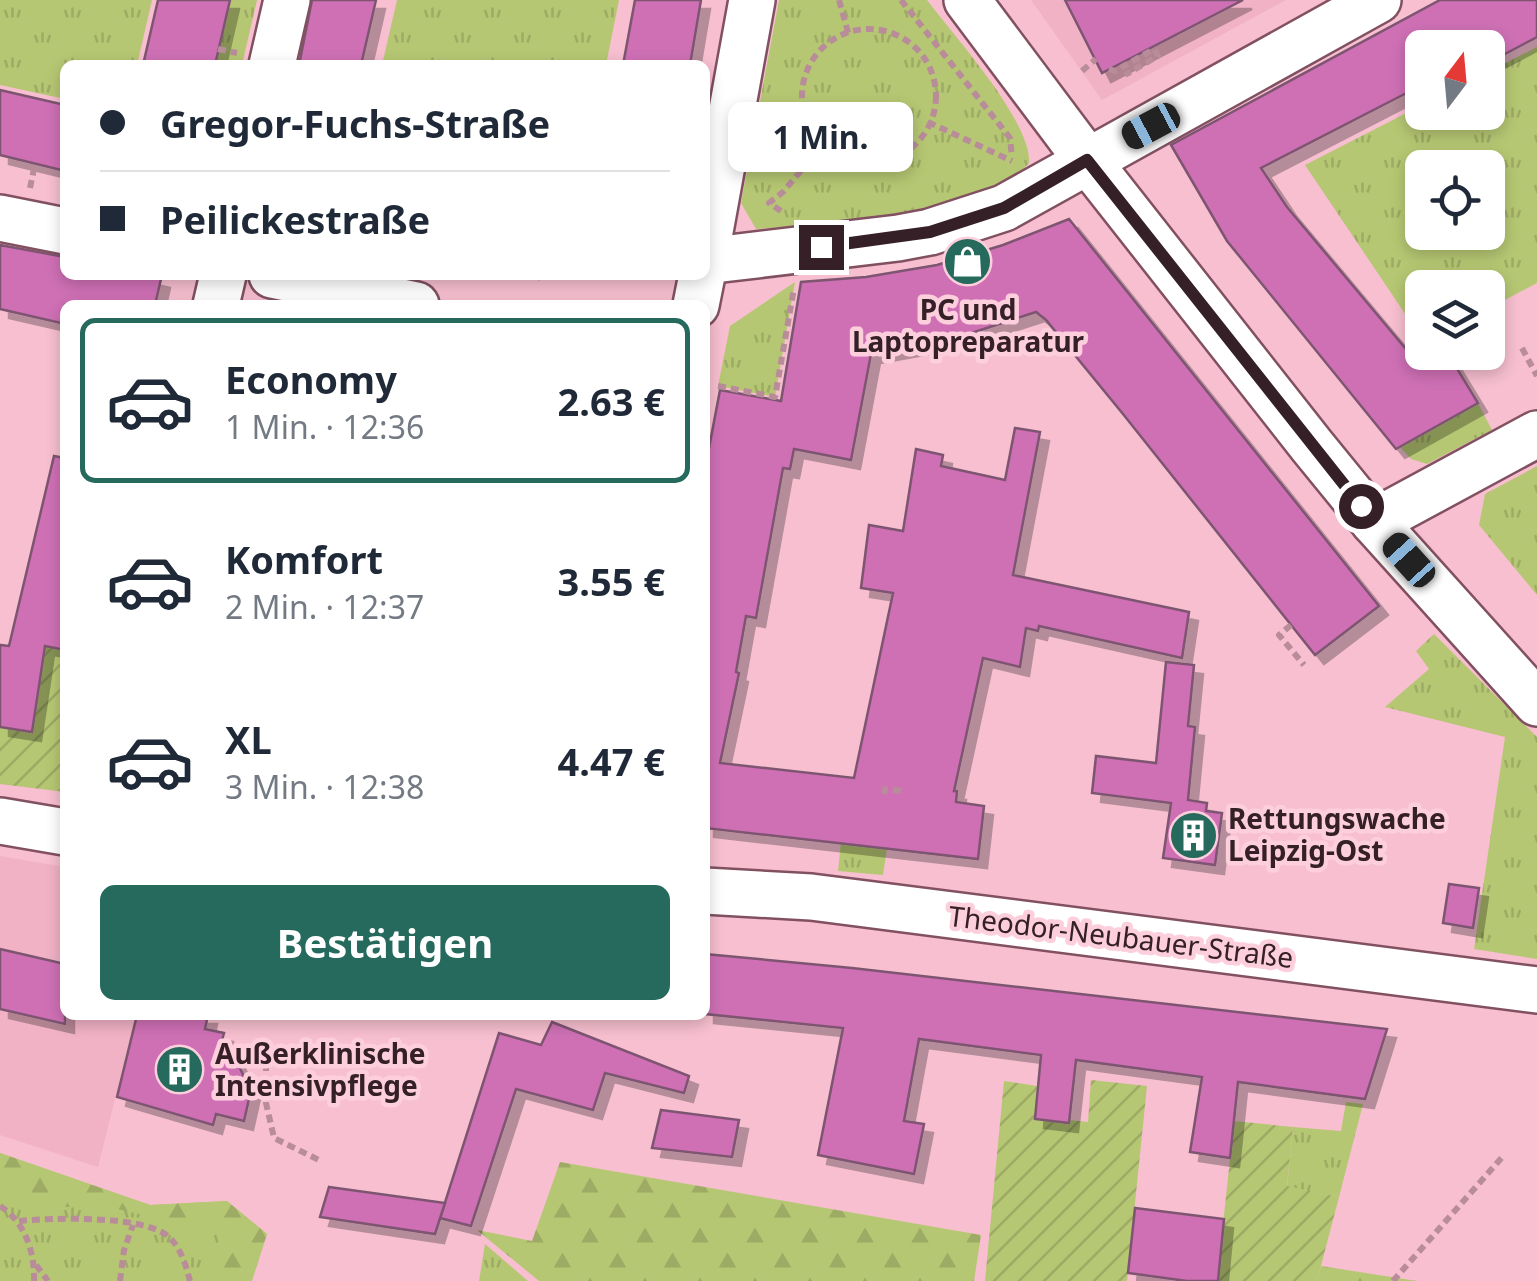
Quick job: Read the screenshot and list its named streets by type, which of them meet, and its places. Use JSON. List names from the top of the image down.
{
  "streets": {
    "street": ["Theodor-Neubauer-Straße"]
  },
  "places": {
    "shop": ["PC und Laptopreparatur"],
    "building": ["Rettungswache Leipzig-Ost", "Außerklinische Intensivpflege"]
  },
  "north": "top",
  "page": {
    "banner": ["Gregor-Fuchs-Straße", "Peilickestraße"],
    "bubble": "1 Min.",
    "list": [
      {
        "name": "Economy",
        "note": "1 Min. · 12:36",
        "value": "2.63 €"
      },
      {
        "name": "Komfort",
        "note": "2 Min. · 12:37",
        "value": "3.55 €"
      },
      {
        "name": "XL",
        "note": "3 Min. · 12:38",
        "value": "4.47 €"
      }
    ],
    "buttons": "Bestätigen"
  }
}
